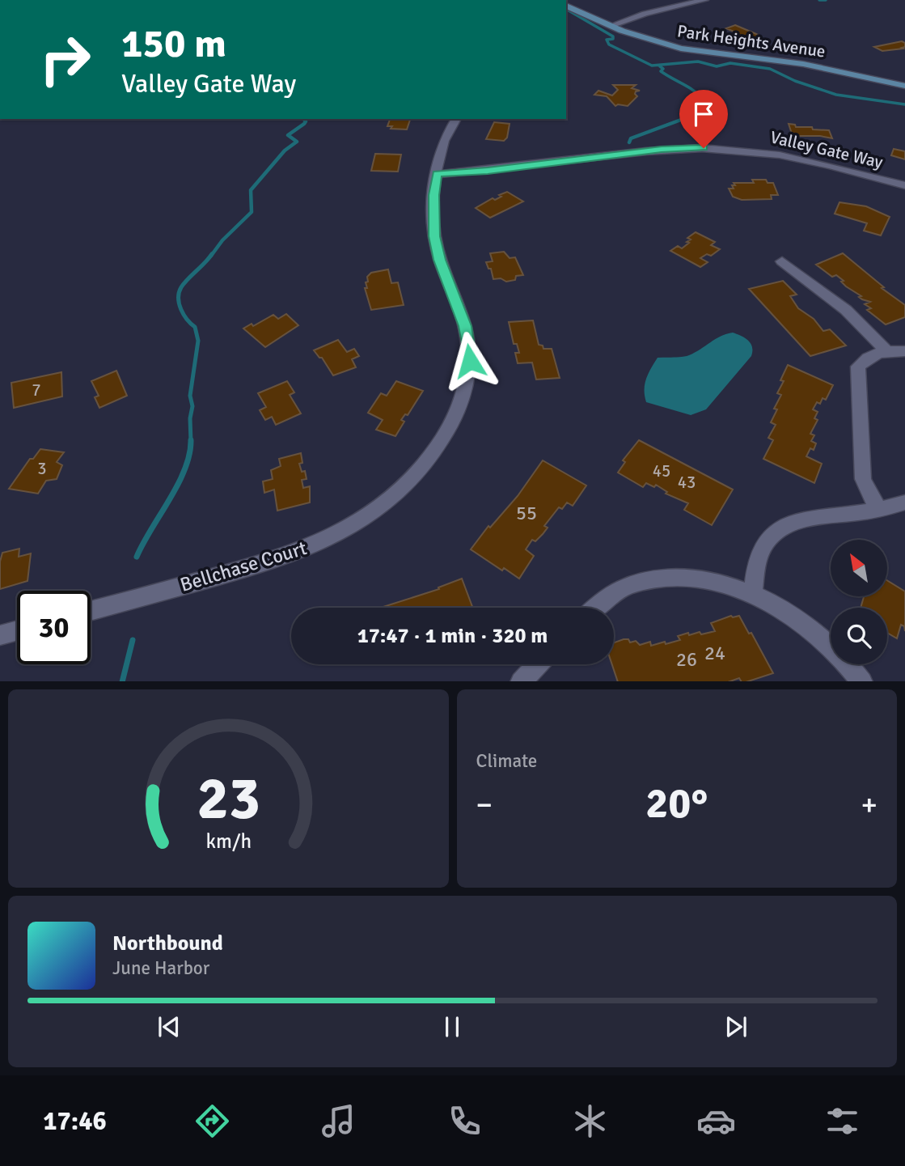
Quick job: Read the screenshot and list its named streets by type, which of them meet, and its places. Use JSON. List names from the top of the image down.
{
  "streets": {
    "main road": ["Park Heights Avenue"],
    "street": ["Valley Gate Way", "Bellchase Court"]
  },
  "crossings": [
    ["Valley Gate Way", "Bellchase Court"]
  ],
  "house_numbers": [
    "7",
    "3",
    "45",
    "43",
    "55",
    "24",
    "26"
  ],
  "north": "top left",
  "page": {
    "turn": ["150 m", "Valley Gate Way"],
    "limit": "30",
    "trip": "17:47 · 1 min · 320 m",
    "tile": "Climate",
    "heat": ["−", "20°", "+"],
    "song": ["Northbound", "June Harbor"],
    "tabs": "17:46",
    "gauge": ["23", "km/h"]
  }
}
